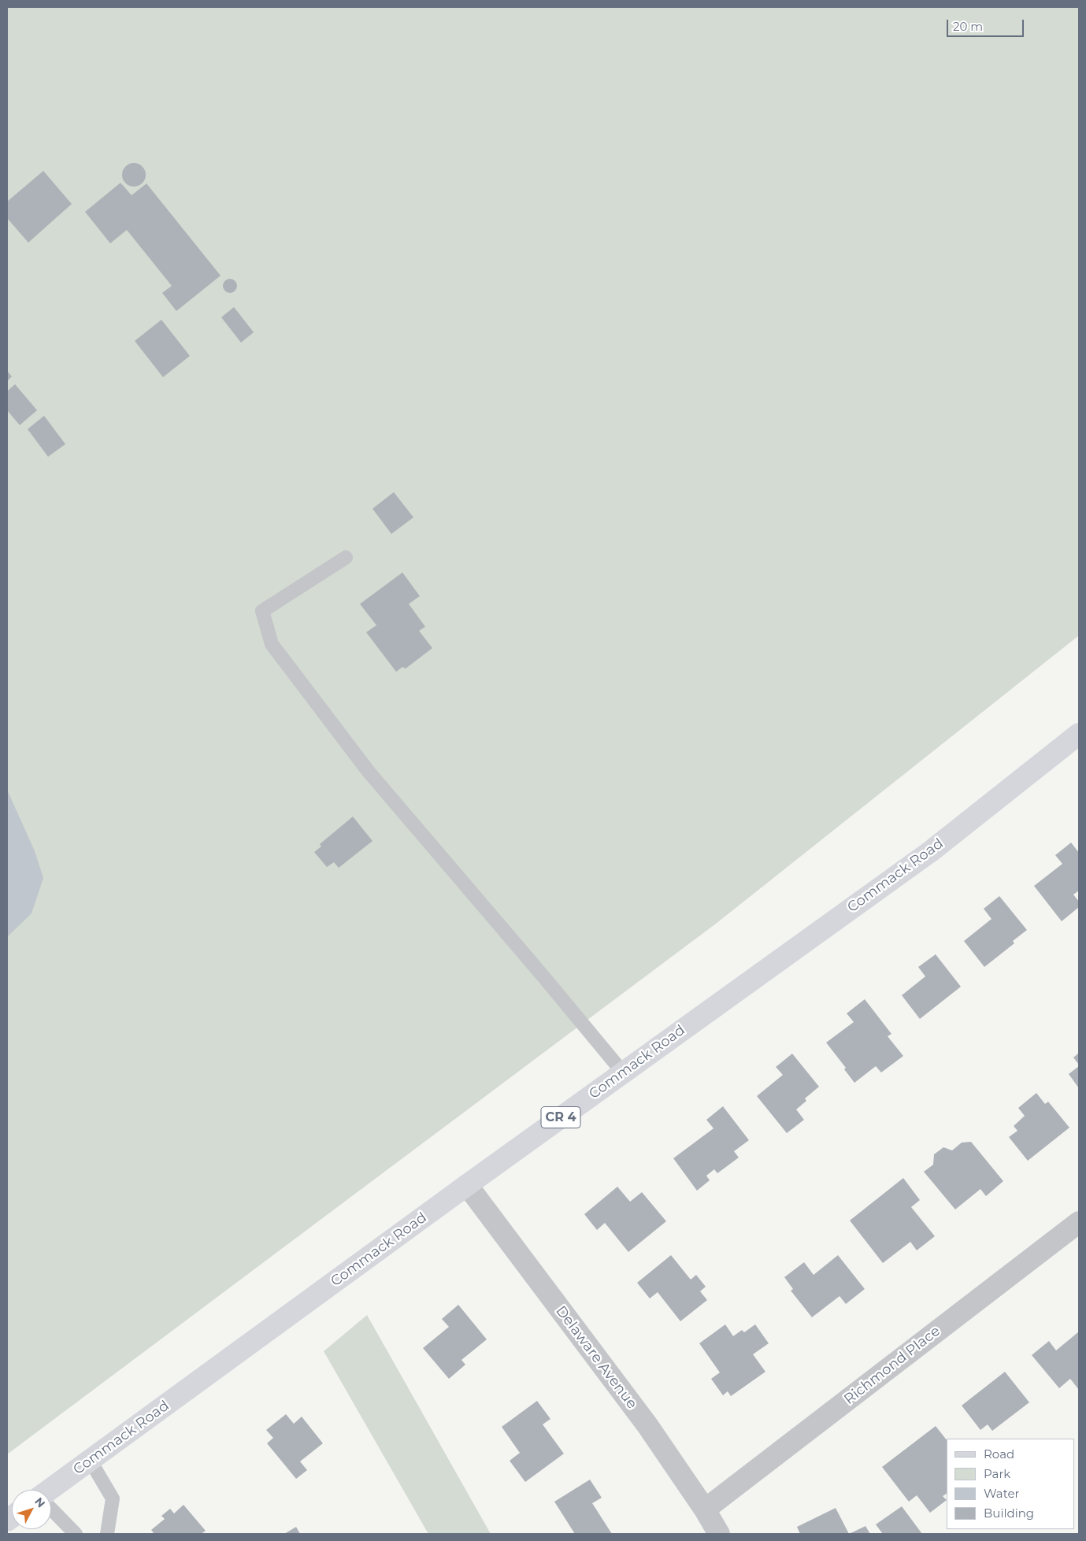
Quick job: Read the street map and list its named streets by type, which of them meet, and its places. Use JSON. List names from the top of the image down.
{
  "streets": {
    "main road": ["Commack Road", "CR 4"],
    "street": ["Delaware Avenue", "Richmond Place"]
  },
  "crossings": [
    ["Commack Road", "Delaware Avenue"],
    ["Delaware Avenue", "Richmond Place"]
  ],
  "legend": [
    "Road",
    "Park",
    "Water",
    "Building"
  ],
  "scale_bar": "20 m",
  "north": "top right"
}
